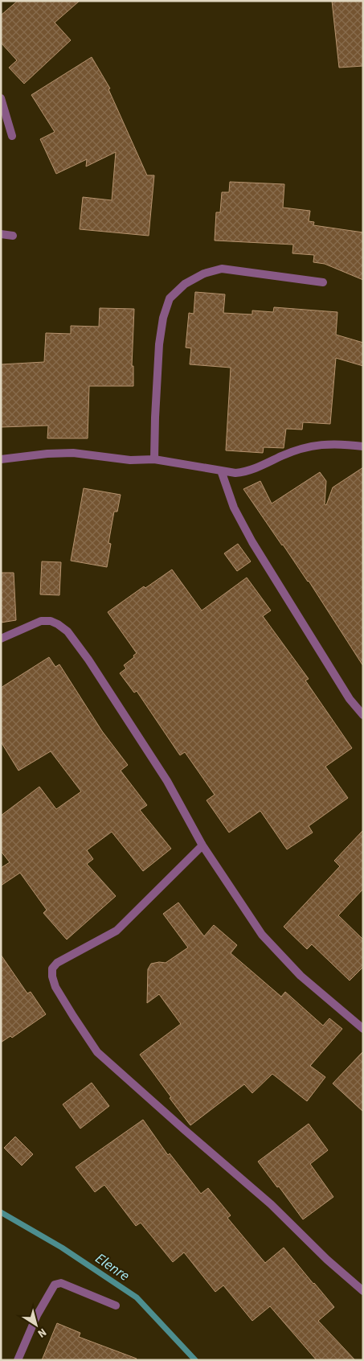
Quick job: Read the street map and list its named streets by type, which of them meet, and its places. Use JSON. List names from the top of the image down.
{
  "water": ["Elenre"],
  "north": "bottom right"
}
